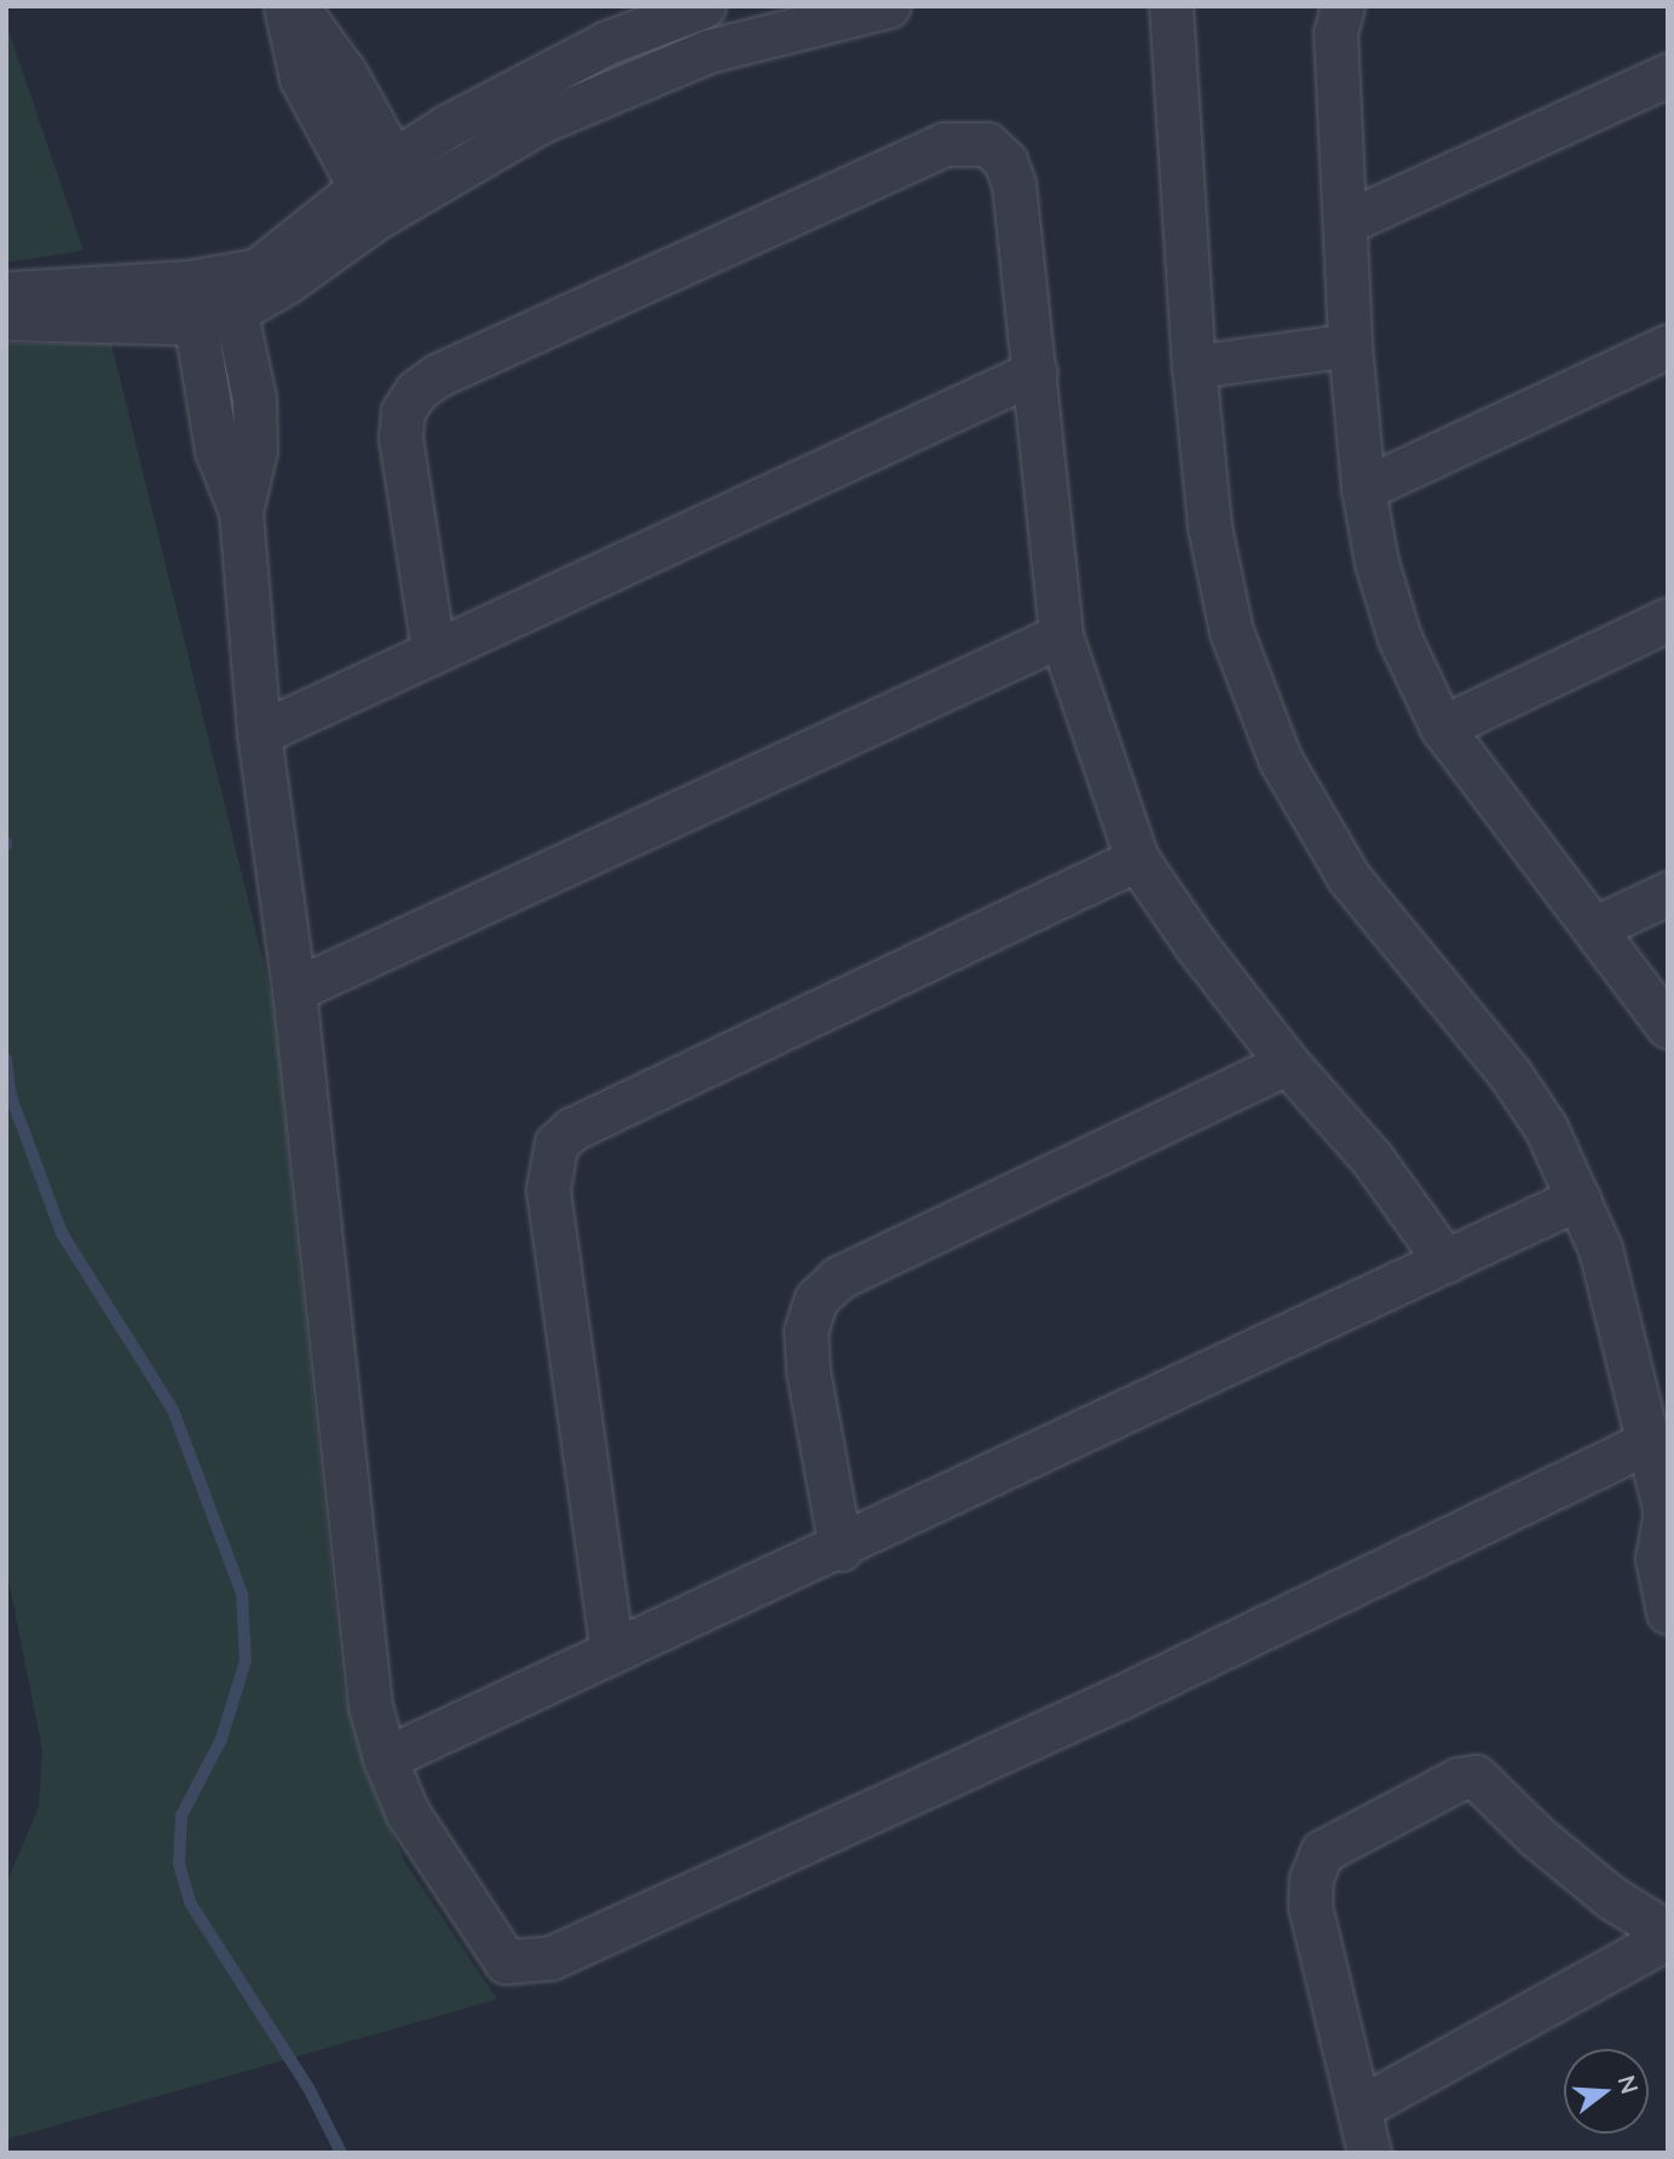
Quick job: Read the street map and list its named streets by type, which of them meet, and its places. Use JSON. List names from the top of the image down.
{
  "north": "right"
}
